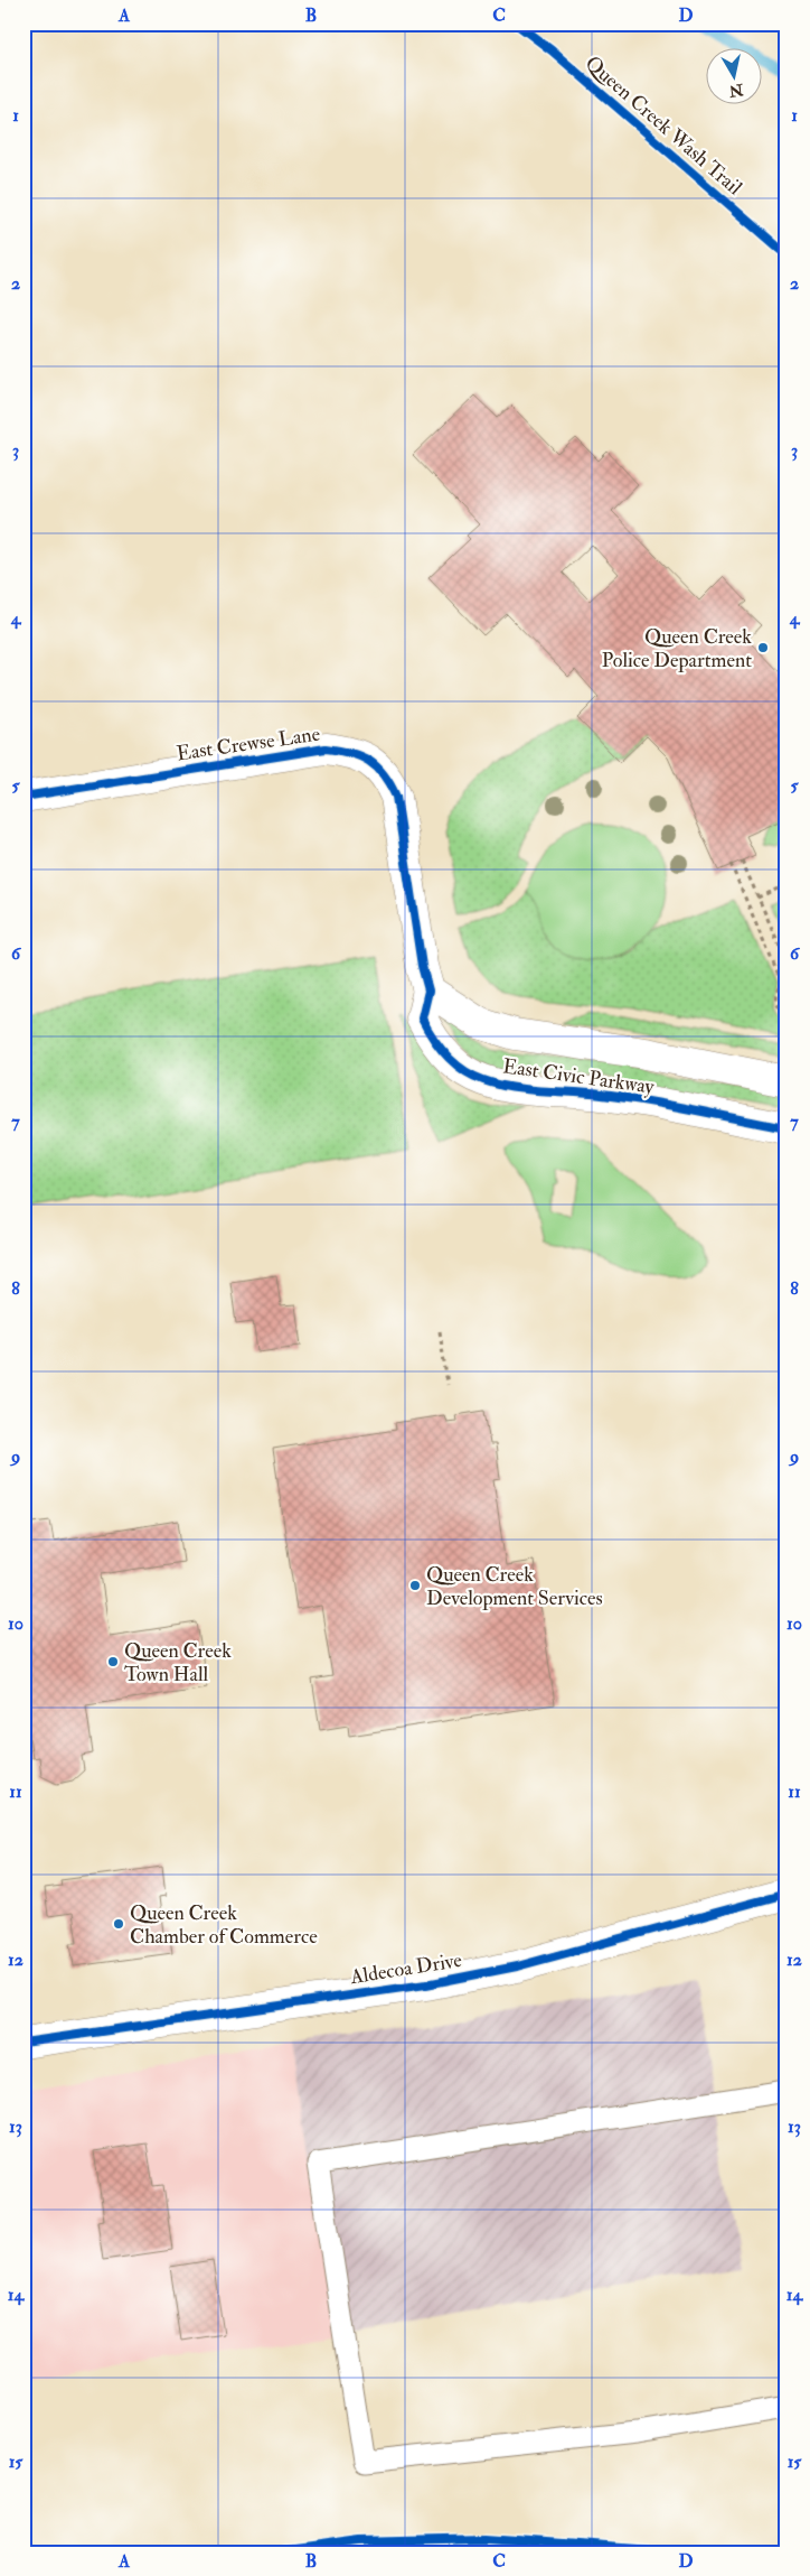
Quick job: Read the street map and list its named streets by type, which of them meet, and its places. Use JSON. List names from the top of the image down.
{
  "streets": {
    "street": ["East Crewse Lane", "East Civic Parkway", "Aldecoa Drive"],
    "cycle path": ["Queen Creek Wash Trail"]
  },
  "crossings": [
    ["East Crewse Lane", "East Civic Parkway"]
  ],
  "places": [
    "Queen Creek Police Department",
    "Queen Creek Development Services",
    "Queen Creek Town Hall",
    "Queen Creek Chamber of Commerce"
  ],
  "north": "bottom",
  "grid": {
    "columns": [
      "A",
      "B",
      "C",
      "D"
    ],
    "rows": [
      "1",
      "2",
      "3",
      "4",
      "5",
      "6",
      "7",
      "8",
      "9",
      "10",
      "11",
      "12",
      "13",
      "14",
      "15"
    ]
  }
}
